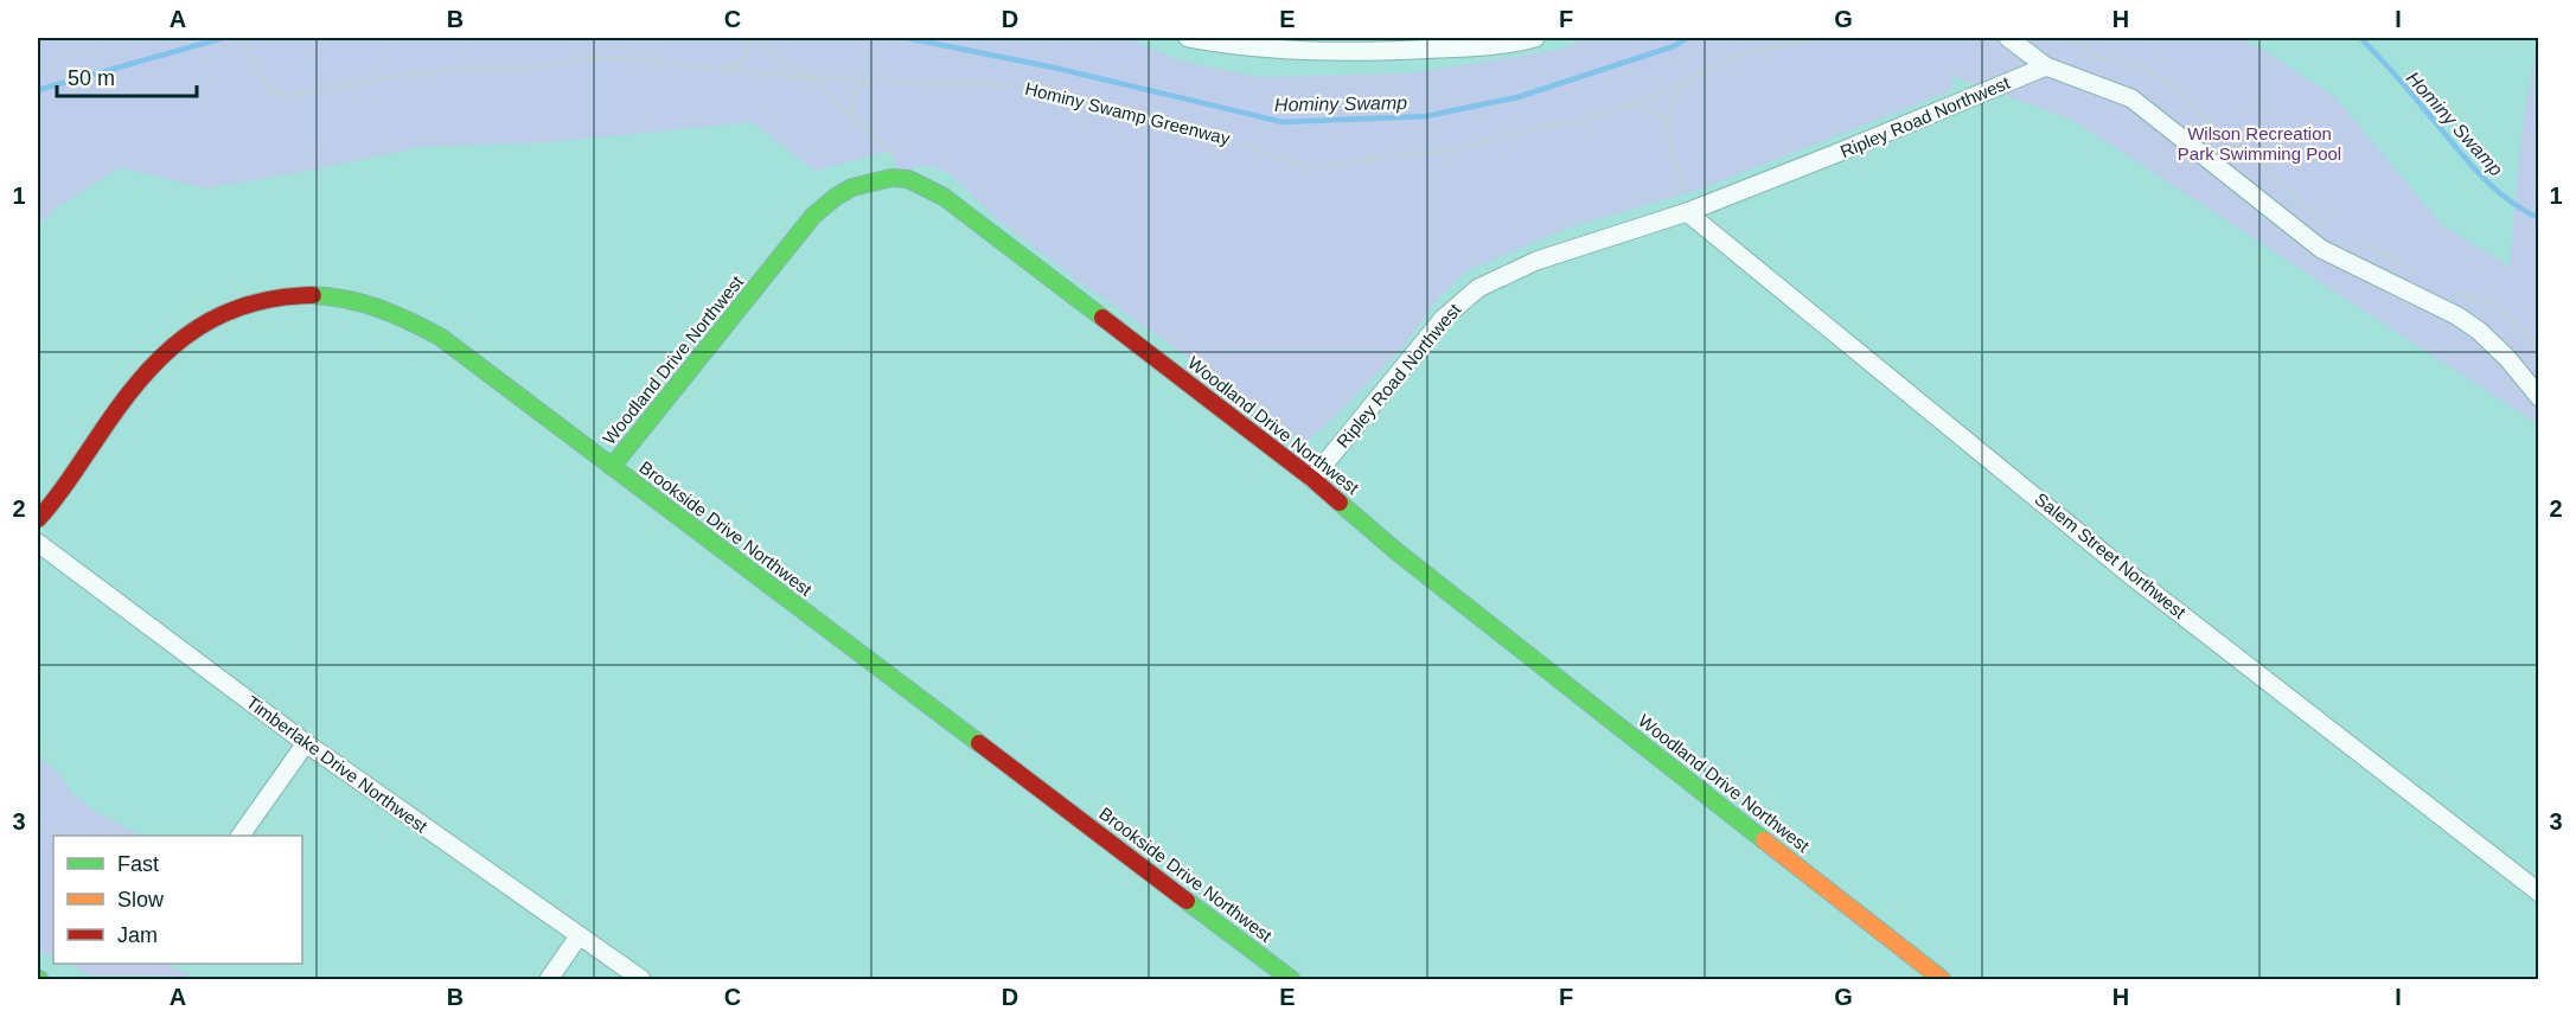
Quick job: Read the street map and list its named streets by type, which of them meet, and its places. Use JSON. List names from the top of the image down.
{
  "streets": {
    "street": [
      "Ripley Road Northwest",
      "Woodland Drive Northwest",
      "Brookside Drive Northwest",
      "Salem Street Northwest",
      "Timberlake Drive Northwest"
    ],
    "path": ["Hominy Swamp Greenway"]
  },
  "crossings": [
    ["Hominy Swamp Greenway", "Woodland Drive Northwest"],
    ["Ripley Road Northwest", "Woodland Drive Northwest"],
    ["Ripley Road Northwest", "Salem Street Northwest"],
    ["Woodland Drive Northwest", "Brookside Drive Northwest"]
  ],
  "water": ["Hominy Swamp"],
  "parks": ["Wilson Recreation Park Swimming Pool"],
  "legend": ["Fast", "Slow", "Jam"],
  "scale_bar": "50 m",
  "grid": {
    "columns": [
      "A",
      "B",
      "C",
      "D",
      "E",
      "F",
      "G",
      "H",
      "I"
    ],
    "rows": ["1", "2", "3"]
  }
}
